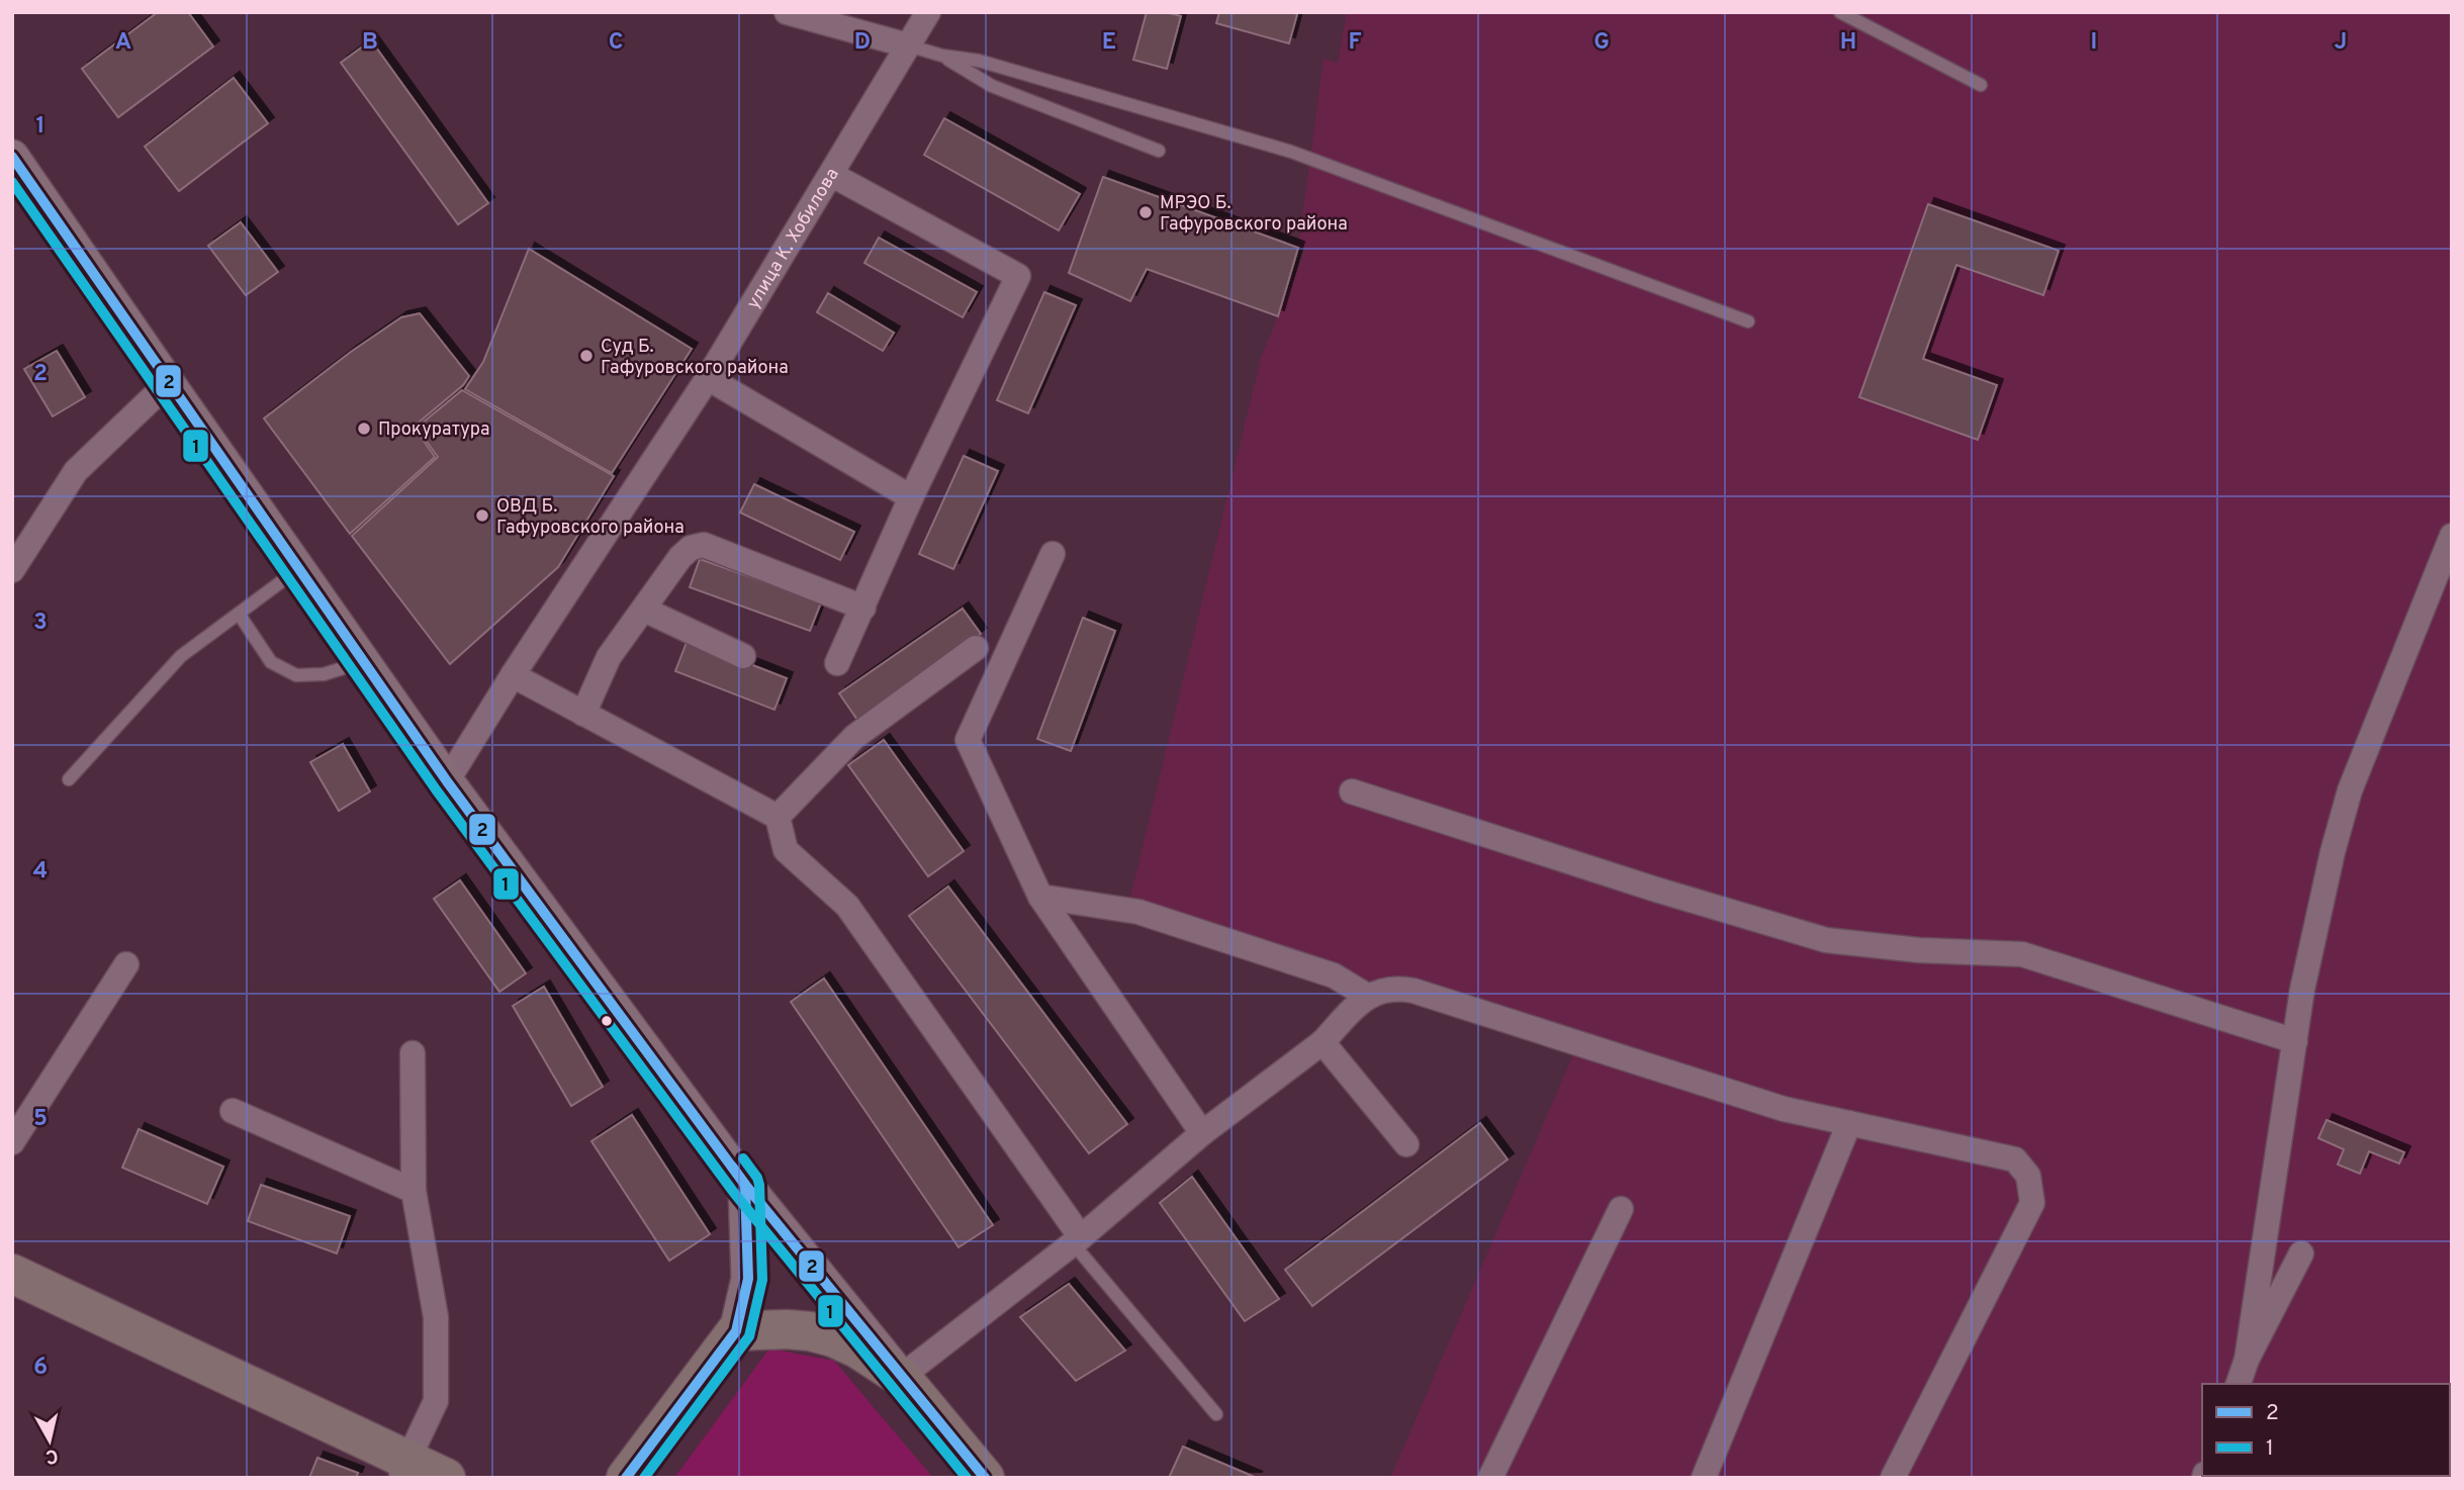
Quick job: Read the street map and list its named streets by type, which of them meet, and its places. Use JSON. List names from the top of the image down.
{
  "streets": {
    "street": ["улица К. Хобилова"]
  },
  "places": [
    "МРЭО Б. Гафуровского района",
    "Суд Б. Гафуровского района",
    "Прокуратура",
    "ОВД Б. Гафуровского района"
  ],
  "lines": ["transit line 2", "transit line 1"],
  "legend": ["2", "1"],
  "north": "bottom",
  "grid": {
    "columns": [
      "A",
      "B",
      "C",
      "D",
      "E",
      "F",
      "G",
      "H",
      "I",
      "J"
    ],
    "rows": [
      "1",
      "2",
      "3",
      "4",
      "5",
      "6"
    ]
  }
}
